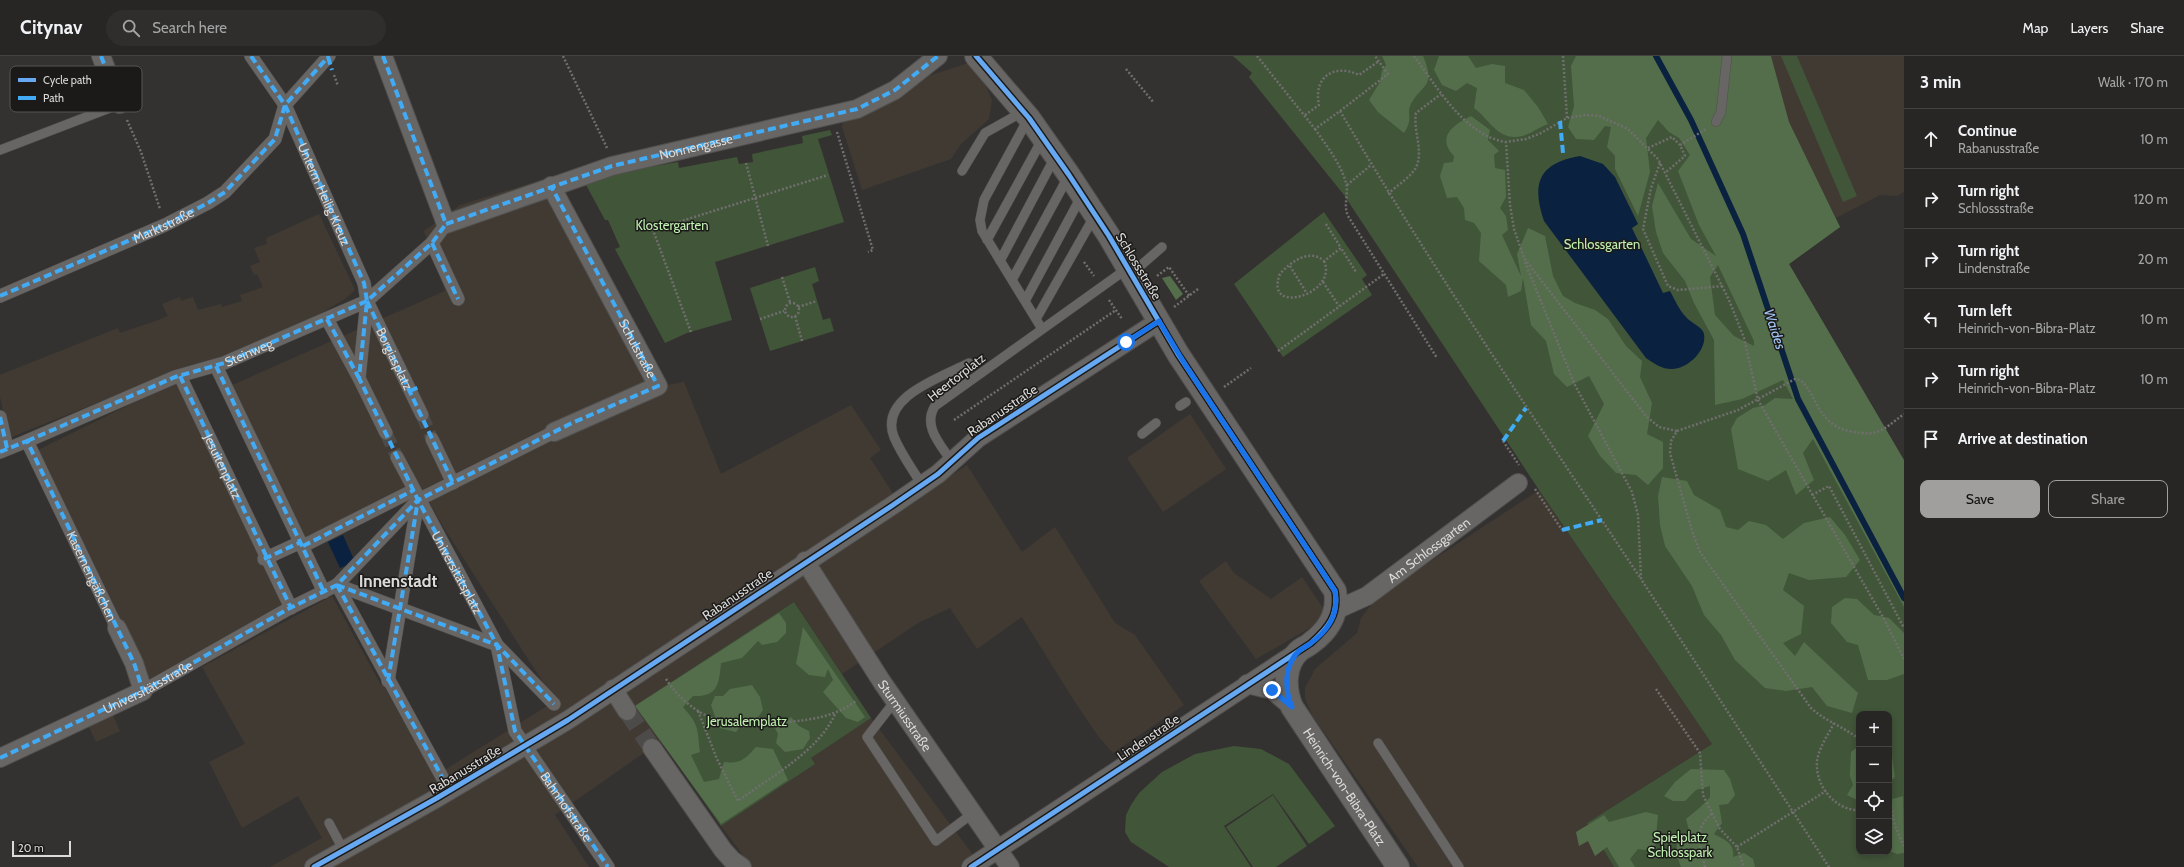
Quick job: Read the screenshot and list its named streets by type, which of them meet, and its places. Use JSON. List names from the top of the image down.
{
  "streets": {
    "street": [
      "Nonnengasse",
      "Unterm Heilig Kreuz",
      "Marktstraße",
      "Schlossstraße",
      "Schulstraße",
      "Steinweg",
      "Borgiasplatz",
      "Rabanusstraße",
      "Jesuitenplatz",
      "Am Schlossgarten",
      "Universitätsplatz",
      "Kasernengäßchen",
      "Universitätsstraße",
      "Sturmiusstraße",
      "Lindenstraße",
      "Heinrich-von-Bibra-Platz",
      "Bahnhofstraße"
    ],
    "lane": ["Heertorplatz"]
  },
  "crossings": [
    ["Nonnengasse", "Schulstraße"],
    ["Nonnengasse", "Steinweg"],
    ["Unterm Heilig Kreuz", "Marktstraße"],
    ["Unterm Heilig Kreuz", "Borgiasplatz"],
    ["Schlossstraße", "Heertorplatz"],
    ["Schlossstraße", "Rabanusstraße"],
    ["Schlossstraße", "Am Schlossgarten"],
    ["Schlossstraße", "Lindenstraße"],
    ["Steinweg", "Borgiasplatz"],
    ["Steinweg", "Jesuitenplatz"],
    ["Steinweg", "Kasernengäßchen"],
    ["Heertorplatz", "Rabanusstraße"],
    ["Rabanusstraße", "Universitätsplatz"],
    ["Rabanusstraße", "Sturmiusstraße"],
    ["Rabanusstraße", "Bahnhofstraße"],
    ["Jesuitenplatz", "Universitätsstraße"],
    ["Am Schlossgarten", "Lindenstraße"],
    ["Universitätsplatz", "Bahnhofstraße"],
    ["Kasernengäßchen", "Universitätsstraße"],
    ["Sturmiusstraße", "Lindenstraße"],
    ["Lindenstraße", "Heinrich-von-Bibra-Platz"]
  ],
  "districts": ["Innenstadt"],
  "water": ["Waides"],
  "parks": [
    "Klostergarten",
    "Schlossgarten",
    "Jerusalemplatz",
    "Spielplatz Schlosspark"
  ],
  "legend": ["Cycle path", "Path"],
  "scale_bar": "20 m",
  "page": {
    "header": "Citynav",
    "search": "Search here",
    "nav": ["Map", "Layers", "Share"],
    "heading": ["3 min", "Walk · 170 m"],
    "list": [
      ["Continue", "Rabanusstraße", "10 m"],
      ["Turn right", "Schlossstraße", "120 m"],
      ["Turn right", "Lindenstraße", "20 m"],
      ["Turn left", "Heinrich-von-Bibra-Platz", "10 m"],
      ["Turn right", "Heinrich-von-Bibra-Platz", "10 m"],
      "Arrive at destination"
    ],
    "buttons": ["Save", "Share"],
    "map_buttons": ["+", "−"],
    "scale": "20 m"
  }
}
